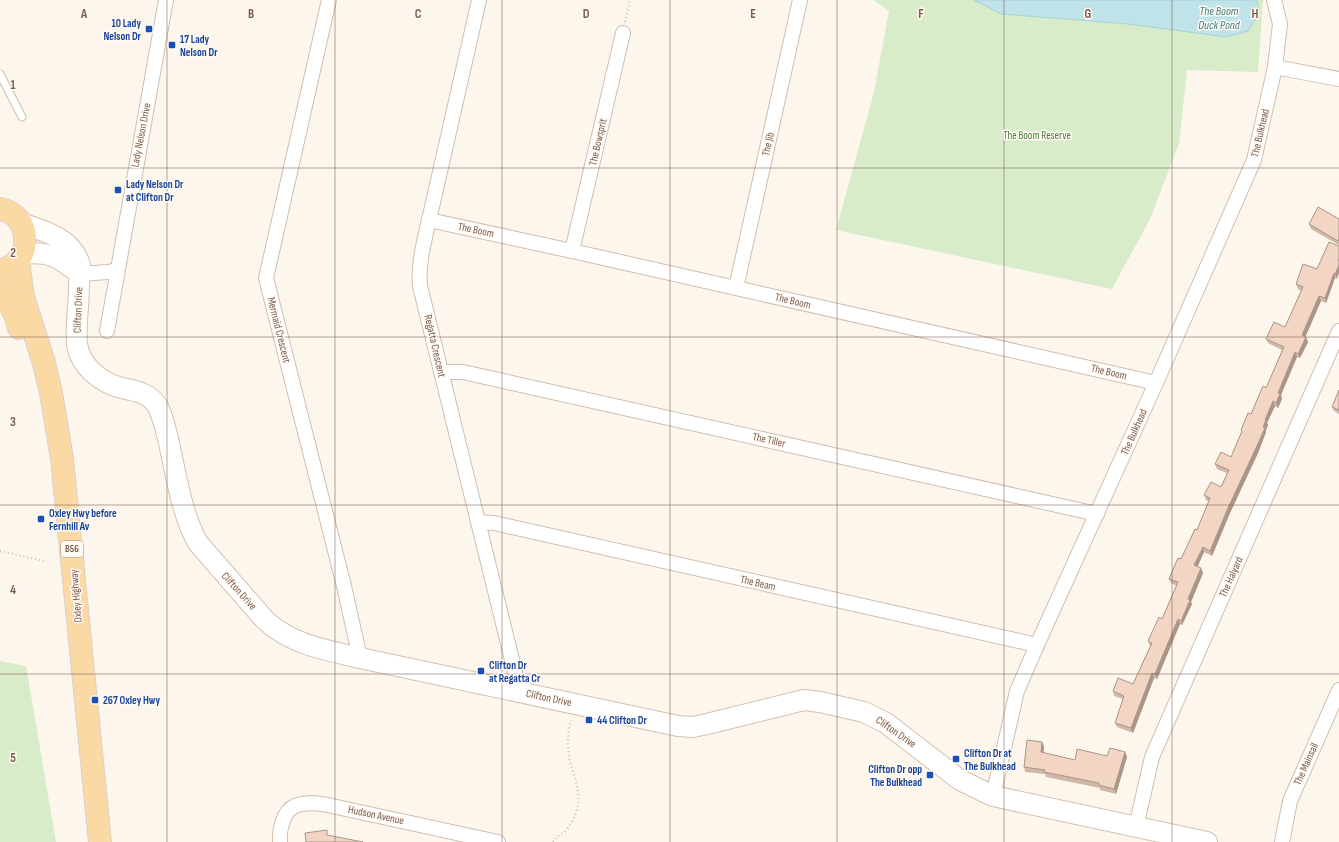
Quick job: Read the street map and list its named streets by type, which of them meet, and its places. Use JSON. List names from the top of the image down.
{
  "streets": {
    "main road": ["B56", "Oxley Highway"],
    "street": [
      "The Bulkhead",
      "Lady Nelson Drive",
      "The Bowsprit",
      "The Jib",
      "The Boom",
      "Clifton Drive",
      "Mermaid Crescent",
      "Regatta Crescent",
      "The Tiller",
      "The Halyard",
      "The Beam",
      "The Mainsail",
      "Hudson Avenue"
    ]
  },
  "crossings": [
    ["The Bulkhead", "The Boom"],
    ["The Bulkhead", "Clifton Drive"],
    ["The Bulkhead", "The Tiller"],
    ["The Bulkhead", "The Beam"],
    ["The Bowsprit", "The Boom"],
    ["The Jib", "The Boom"],
    ["The Boom", "Regatta Crescent"],
    ["Clifton Drive", "Mermaid Crescent"],
    ["Clifton Drive", "Regatta Crescent"],
    ["Clifton Drive", "B56"],
    ["Clifton Drive", "The Halyard"],
    ["Clifton Drive", "Oxley Highway"],
    ["Regatta Crescent", "The Tiller"],
    ["Regatta Crescent", "The Beam"],
    ["B56", "Oxley Highway"]
  ],
  "water": ["The Boom Duck Pond"],
  "parks": ["The Boom Reserve"],
  "places": {
    "transit": [
      "10 Lady Nelson Dr",
      "17 Lady Nelson Dr",
      "Lady Nelson Dr at Clifton Dr",
      "Oxley Hwy before Fernhill Av",
      "Clifton Dr at Regatta Cr",
      "267 Oxley Hwy",
      "44 Clifton Dr",
      "Clifton Dr at The Bulkhead",
      "Clifton Dr opp The Bulkhead"
    ]
  },
  "grid": {
    "columns": [
      "A",
      "B",
      "C",
      "D",
      "E",
      "F",
      "G",
      "H"
    ],
    "rows": [
      "1",
      "2",
      "3",
      "4",
      "5"
    ]
  }
}
